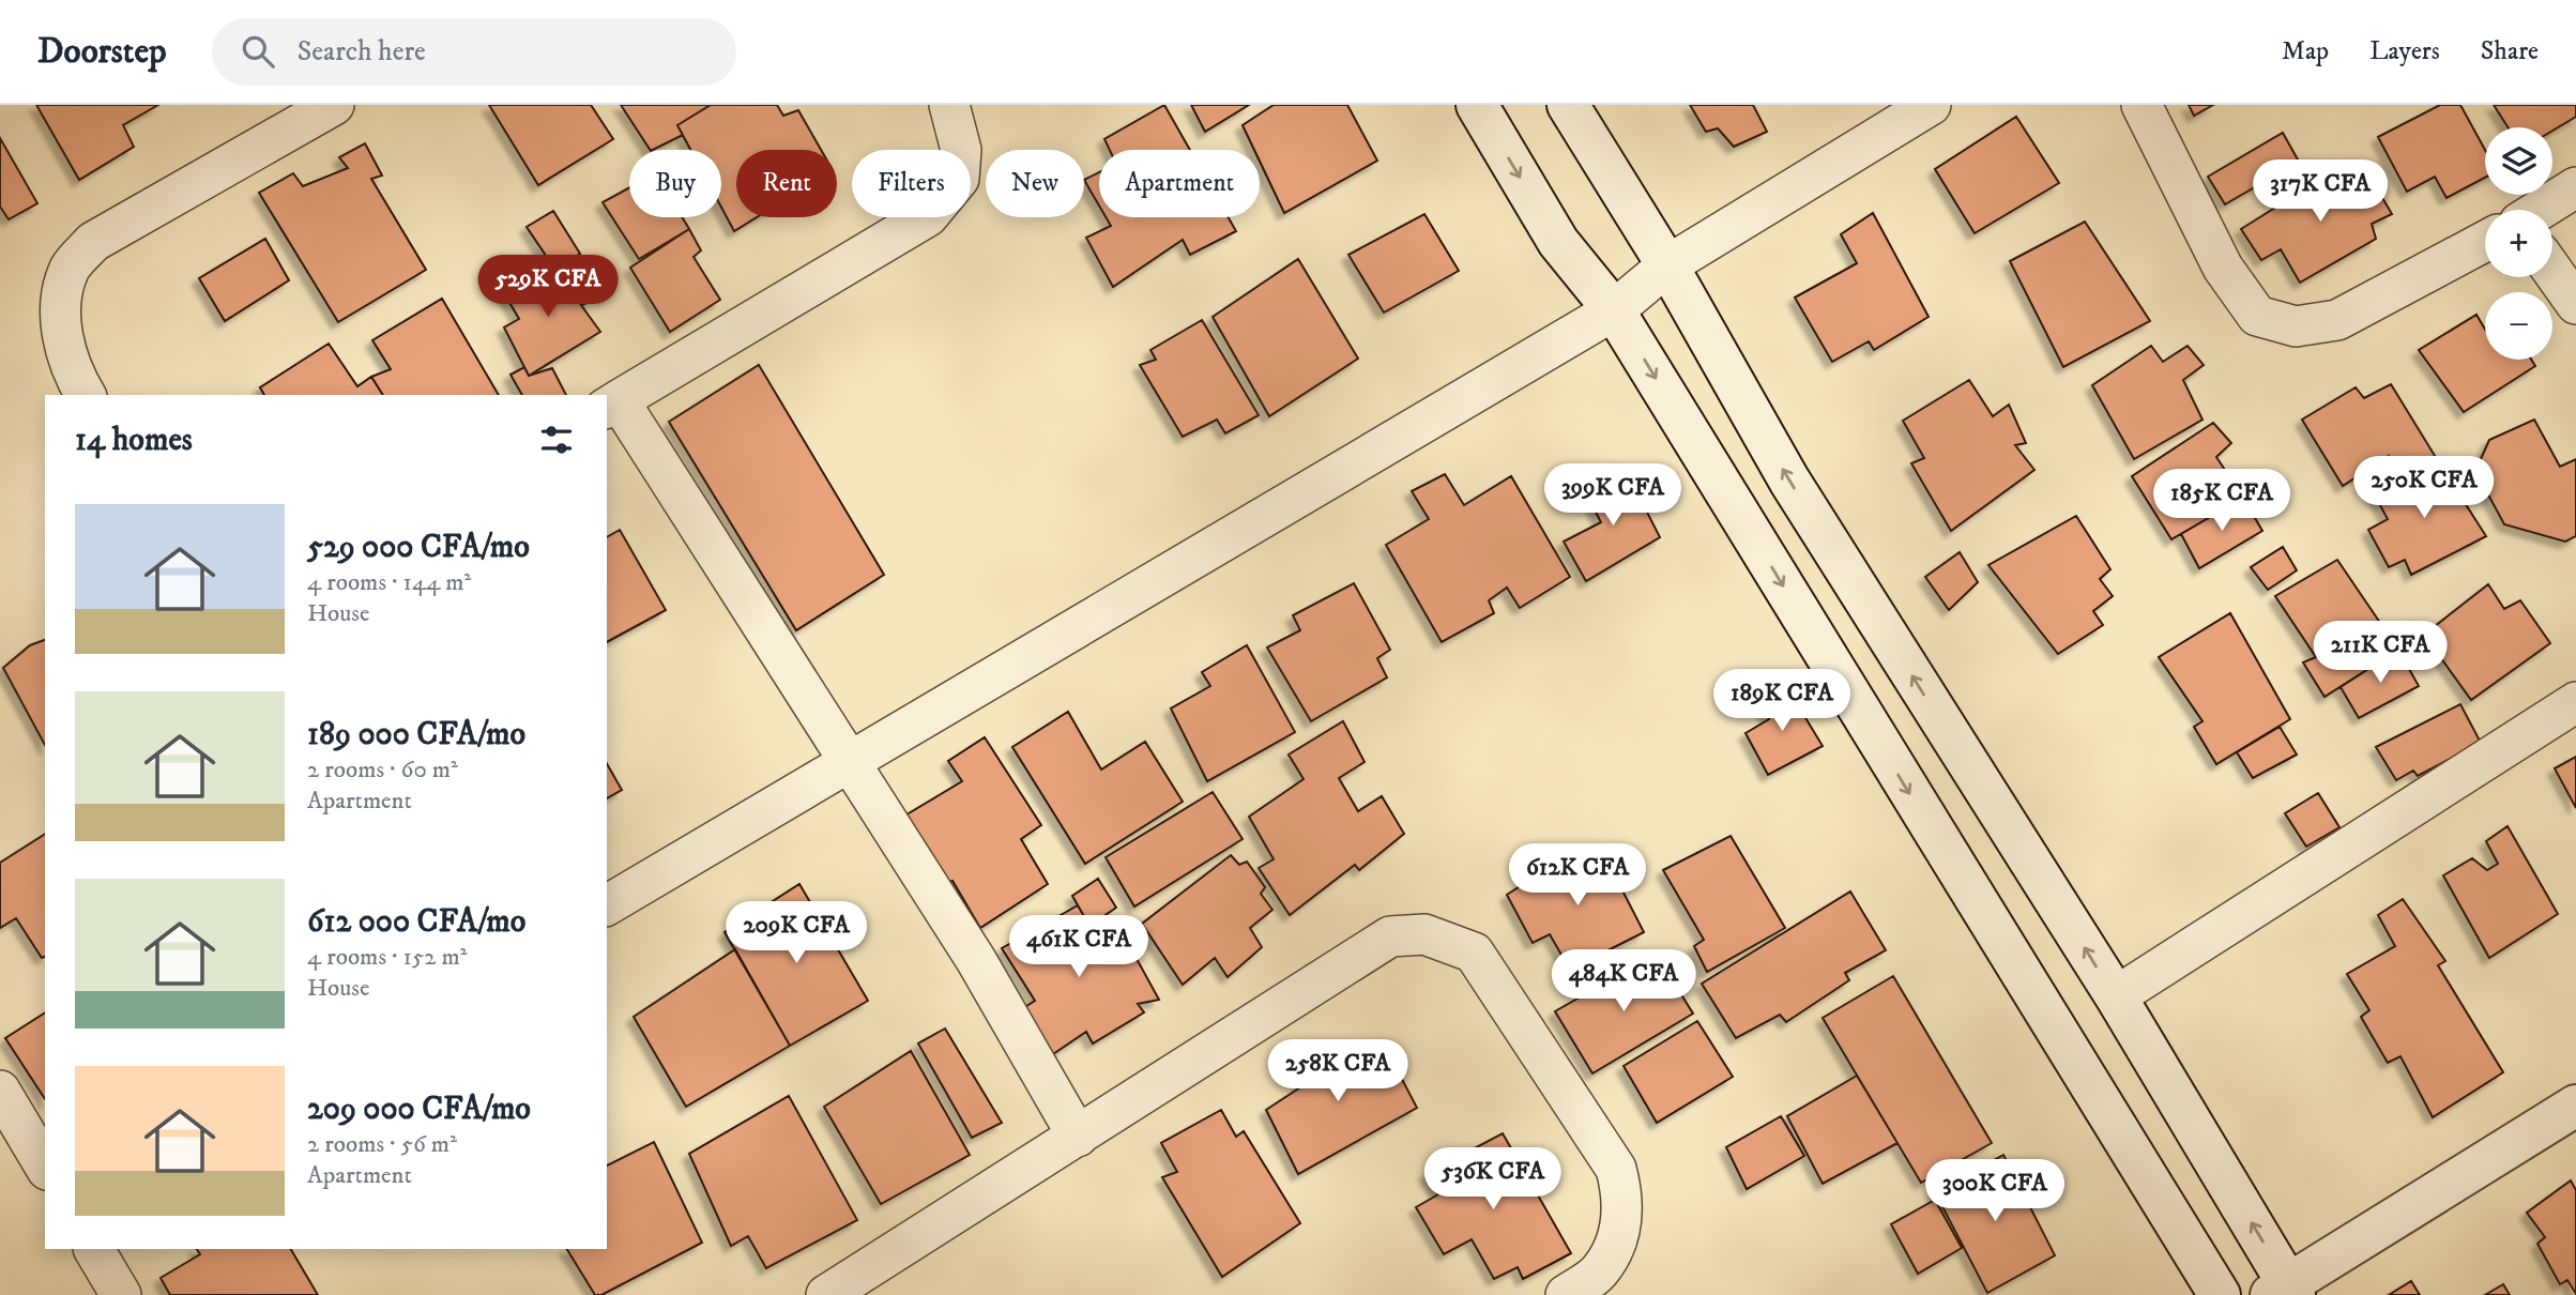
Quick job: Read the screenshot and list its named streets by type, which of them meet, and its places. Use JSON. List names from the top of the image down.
{
  "page": {
    "header": "Doorstep",
    "search": "Search here",
    "nav": ["Map", "Layers", "Share"],
    "map_buttons": ["+", "−"],
    "chip": [
      "Buy",
      "Rent",
      "Filters",
      "New",
      "Apartment"
    ],
    "price": [
      "317K CFA",
      "529K CFA",
      "250K CFA",
      "399K CFA",
      "185K CFA",
      "211K CFA",
      "189K CFA",
      "612K CFA",
      "209K CFA",
      "461K CFA",
      "484K CFA",
      "258K CFA",
      "536K CFA",
      "300K CFA"
    ],
    "heading": "14 homes",
    "list": [
      {
        "name": "529 000 CFA/mo",
        "note": "4 rooms · 144 m² · House"
      },
      {
        "name": "189 000 CFA/mo",
        "note": "2 rooms · 60 m² · Apartment"
      },
      {
        "name": "612 000 CFA/mo",
        "note": "4 rooms · 152 m² · House"
      },
      {
        "name": "209 000 CFA/mo",
        "note": "2 rooms · 56 m² · Apartment"
      }
    ]
  }
}
